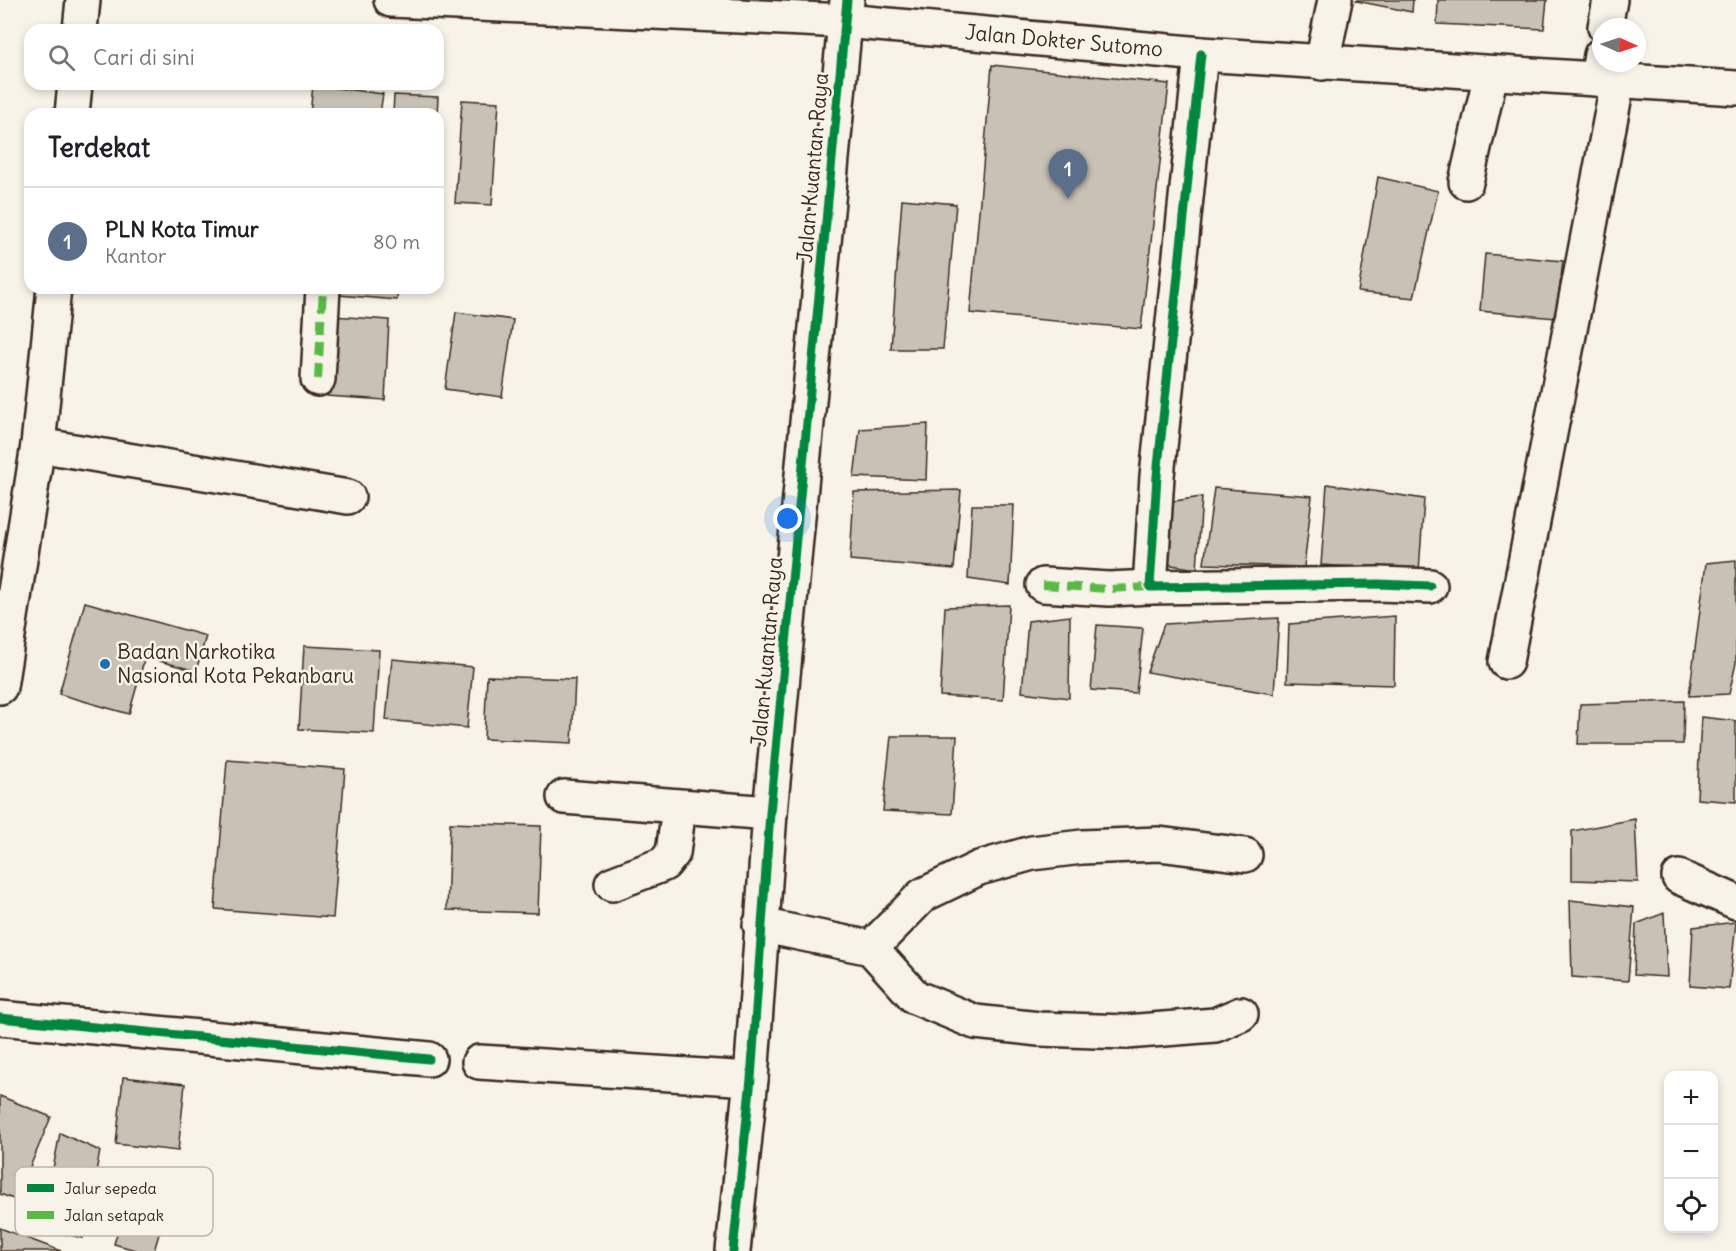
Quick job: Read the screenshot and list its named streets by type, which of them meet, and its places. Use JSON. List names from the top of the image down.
{
  "streets": {
    "street": ["Jalan Dokter Sutomo", "Jalan Kuantan Raya"]
  },
  "crossings": [
    ["Jalan Dokter Sutomo", "Jalan Kuantan Raya"]
  ],
  "places": ["Badan Narkotika Nasional Kota Pekanbaru"],
  "legend": ["Jalur sepeda", "Jalan setapak"],
  "north": "right",
  "page": {
    "search": "Cari di sini",
    "heading": "Terdekat",
    "pins": "1",
    "list": [
      {
        "mark": "1",
        "name": "PLN Kota Timur",
        "note": "Kantor",
        "value": "80 m"
      }
    ],
    "map_buttons": ["+", "−"]
  }
}
